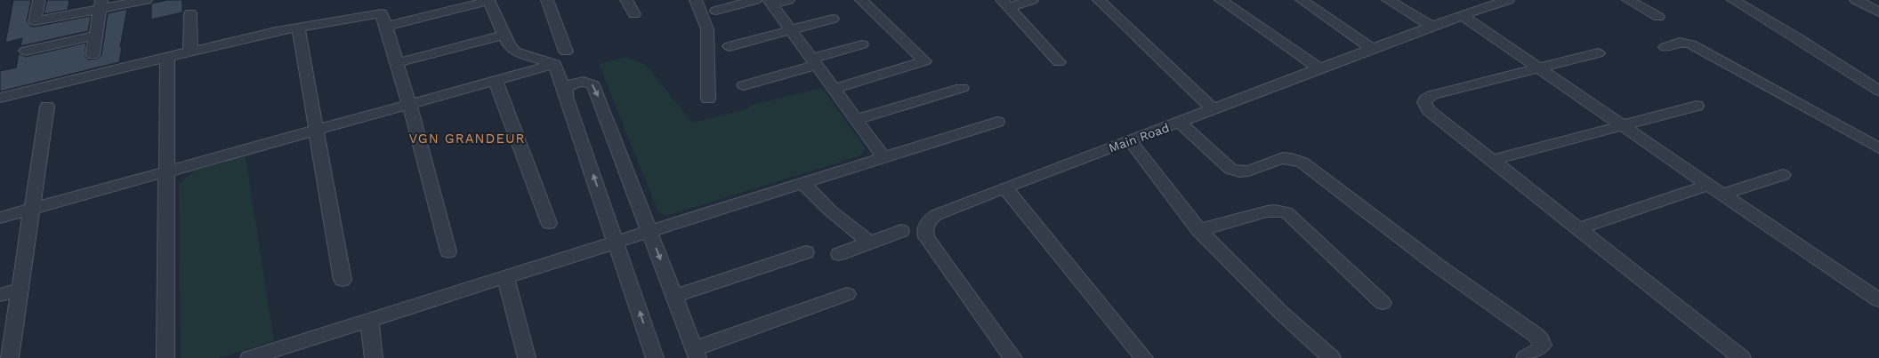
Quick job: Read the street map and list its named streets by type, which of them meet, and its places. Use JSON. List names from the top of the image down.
{
  "streets": {
    "street": ["Main Road"]
  },
  "districts": ["VGN GRANDEUR"]
}
